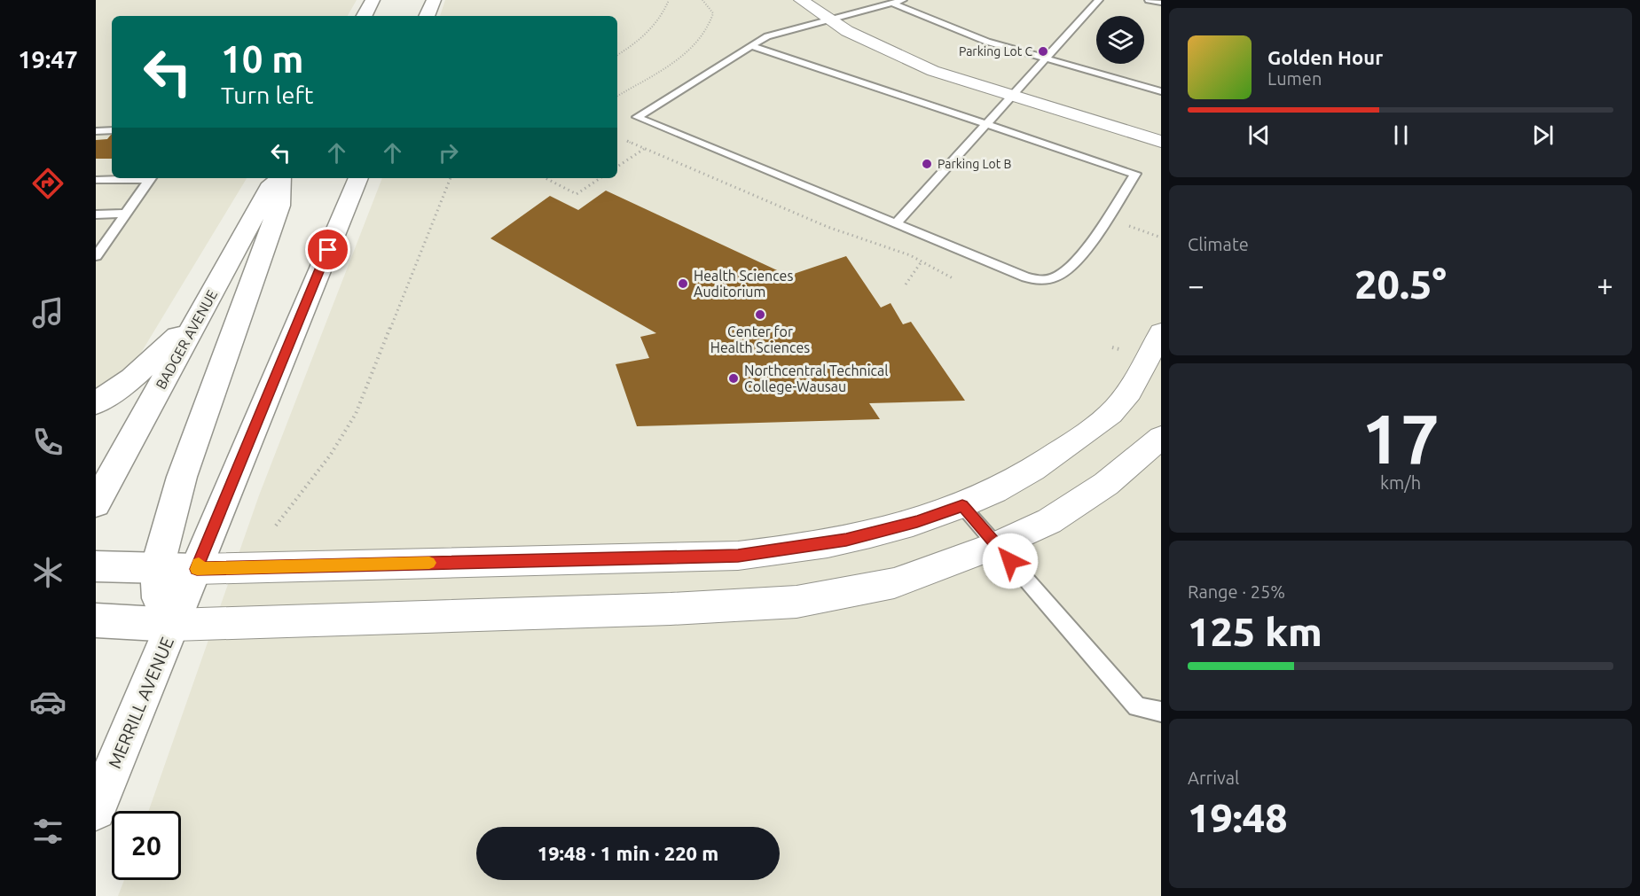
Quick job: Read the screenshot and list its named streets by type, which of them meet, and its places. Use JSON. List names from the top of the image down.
{
  "streets": {
    "main road": ["BADGER AVENUE", "MERRILL AVENUE"]
  },
  "places": [
    "Parking Lot C",
    "Parking Lot B",
    "Health Sciences Auditorium",
    "Center for Health Sciences",
    "Northcentral Technical College-Wausau"
  ],
  "page": {
    "tabs": "19:47",
    "turn": ["10 m", "Turn left"],
    "song": ["Golden Hour", "Lumen"],
    "tile": [
      "Climate",
      ["17", "km/h"],
      ["Range · 25%", "125 km"],
      ["Arrival", "19:48"]
    ],
    "heat": ["−", "20.5°", "+"],
    "limit": "20",
    "trip": "19:48 · 1 min · 220 m"
  }
}
